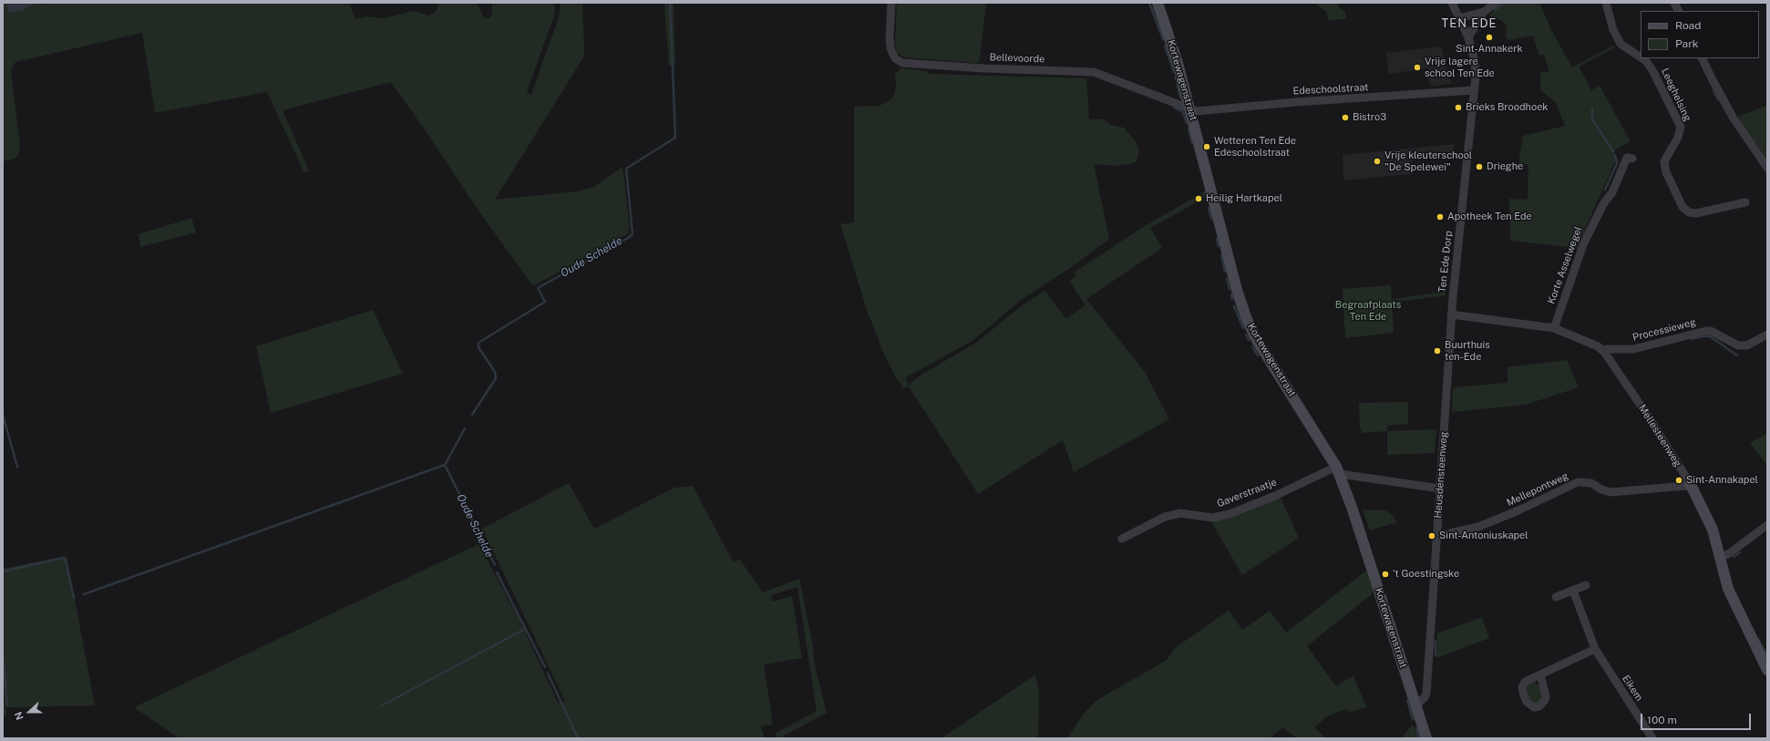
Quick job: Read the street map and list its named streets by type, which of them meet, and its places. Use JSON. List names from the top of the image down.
{
  "streets": {
    "street": [
      "Bellevoorde",
      "Kortewagenstraat",
      "Edeschoolstraat",
      "Leeghelsing",
      "Ten Ede Dorp",
      "Korte Asselwegel",
      "Processieweg",
      "Mellesteenweg",
      "Heusdensteenweg",
      "Mellepontweg",
      "Gaverstraatje",
      "Eikem"
    ]
  },
  "crossings": [
    ["Bellevoorde", "Kortewagenstraat"],
    ["Bellevoorde", "Edeschoolstraat"],
    ["Kortewagenstraat", "Edeschoolstraat"],
    ["Kortewagenstraat", "Heusdensteenweg"],
    ["Kortewagenstraat", "Gaverstraatje"],
    ["Edeschoolstraat", "Ten Ede Dorp"],
    ["Ten Ede Dorp", "Mellesteenweg"],
    ["Ten Ede Dorp", "Heusdensteenweg"],
    ["Korte Asselwegel", "Mellesteenweg"],
    ["Processieweg", "Mellesteenweg"],
    ["Mellesteenweg", "Heusdensteenweg"],
    ["Mellesteenweg", "Mellepontweg"],
    ["Heusdensteenweg", "Mellepontweg"]
  ],
  "districts": ["TEN EDE"],
  "water": ["Oude Schelde"],
  "parks": ["Begraafplaats Ten Ede"],
  "places": [
    "Sint-Annakerk",
    "Vrije lagere school Ten Ede",
    "Brieks Broodhoek",
    "Bistro3",
    "Wetteren Ten Ede Edeschoolstraat",
    "Vrije kleuterschool \"De Spelewei\"",
    "Drieghe",
    "Heilig Hartkapel",
    "Apotheek Ten Ede",
    "Buurthuis ten-Ede",
    "Sint-Annakapel",
    "Sint-Antoniuskapel",
    "'t Goestingske"
  ],
  "legend": ["Road", "Park"],
  "scale_bar": "100 m",
  "north": "left"
}
